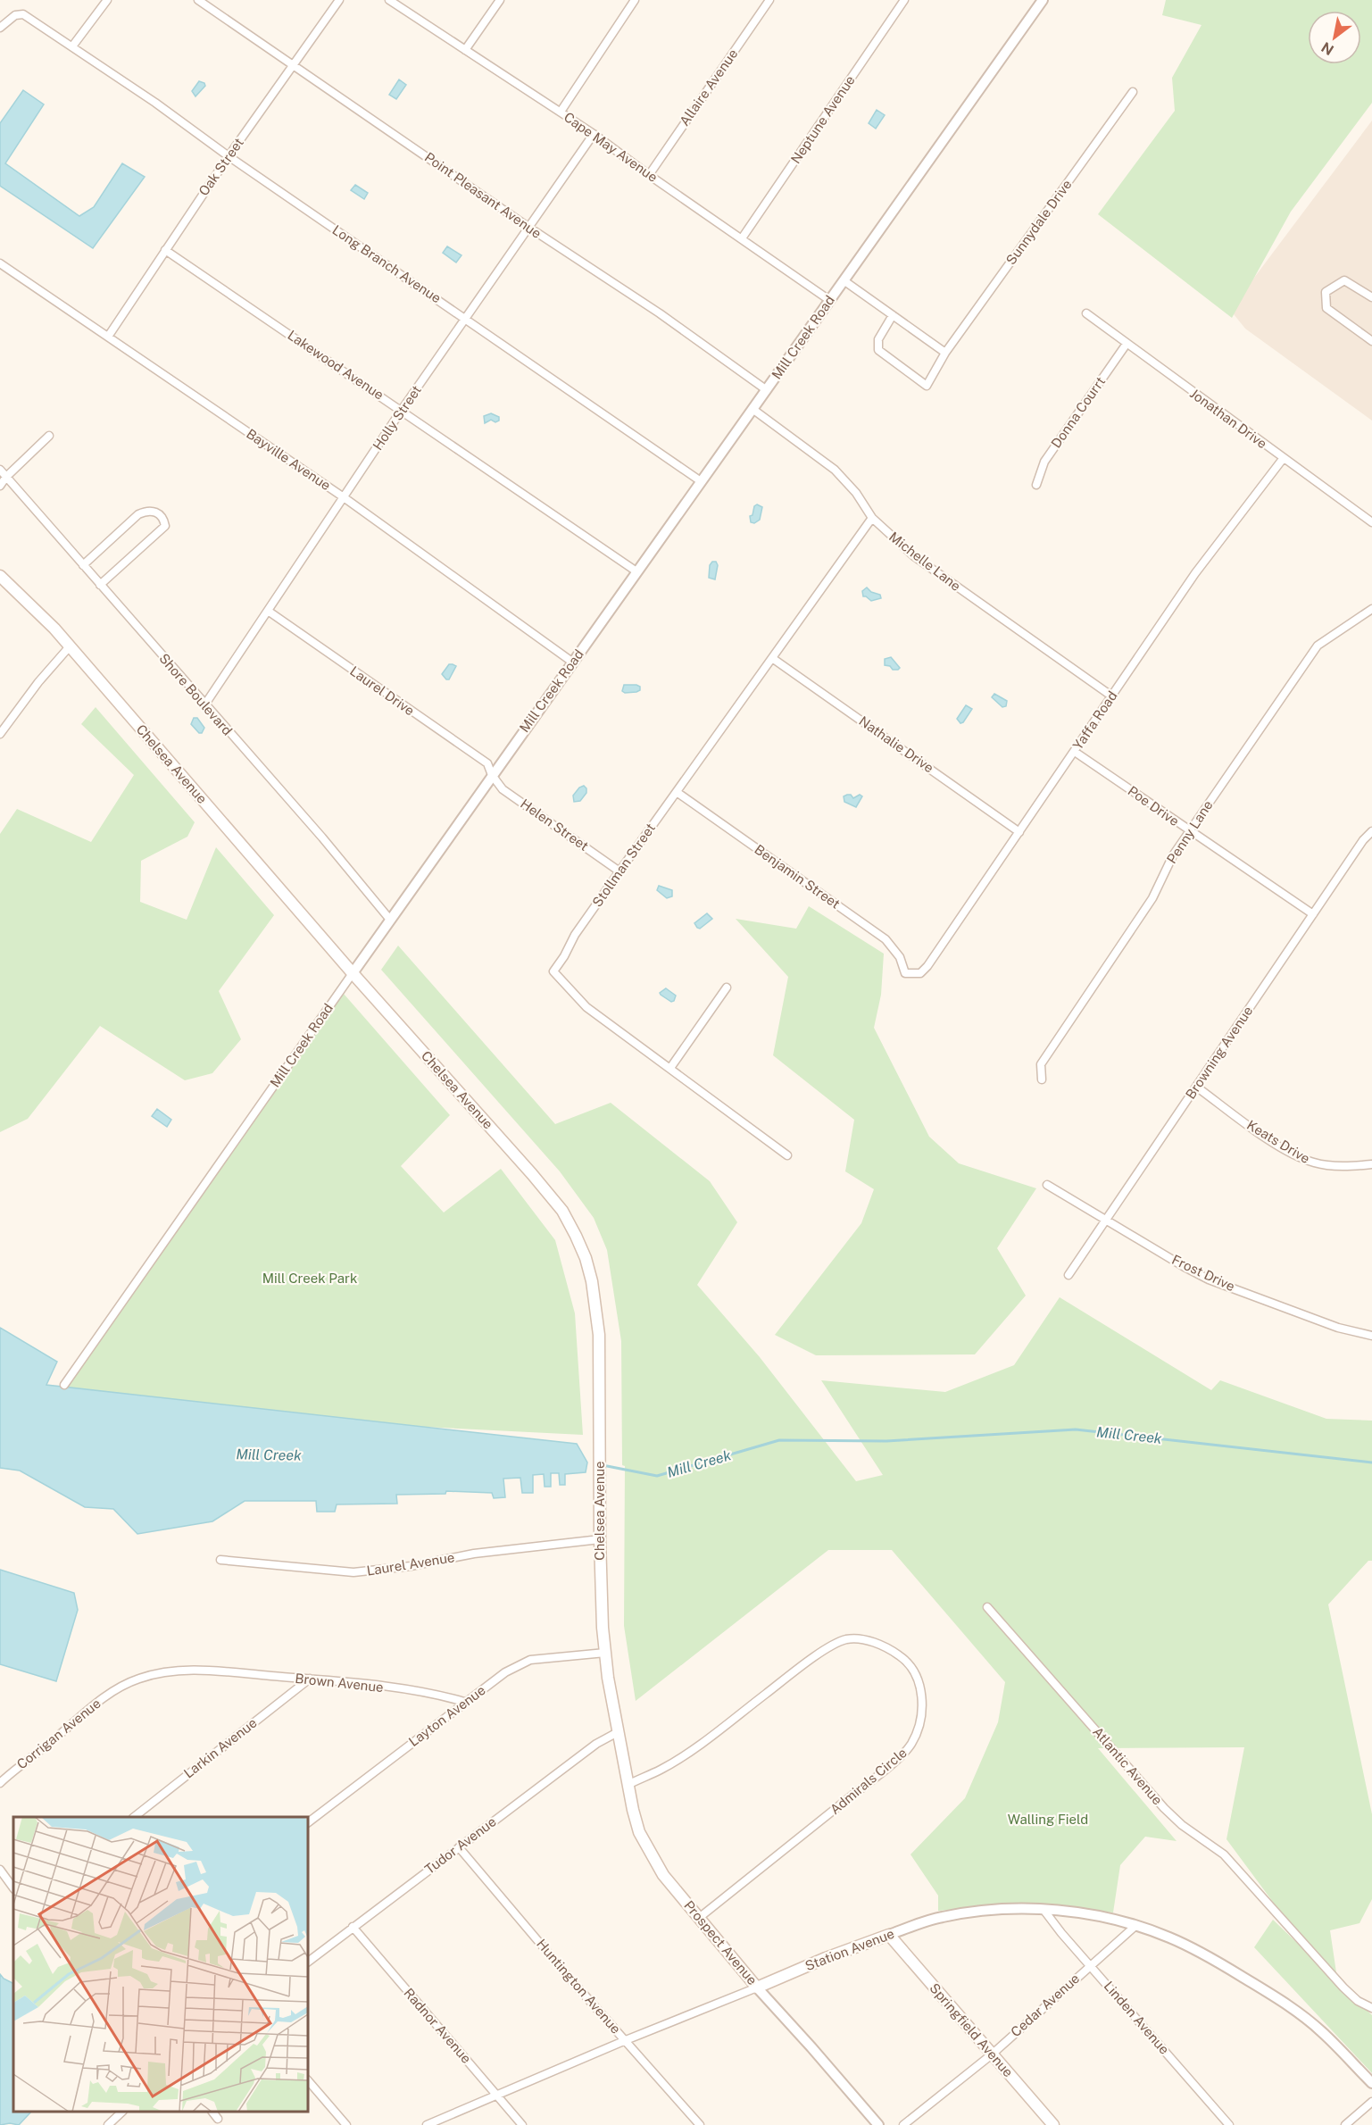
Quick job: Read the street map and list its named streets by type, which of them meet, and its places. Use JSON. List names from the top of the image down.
{
  "streets": {
    "main road": [
      "Chelsea Avenue",
      "Prospect Avenue",
      "Station Avenue",
      "Springfield Avenue"
    ],
    "street": [
      "Allaire Avenue",
      "Neptune Avenue",
      "Cape May Avenue",
      "Oak Street",
      "Point Pleasant Avenue",
      "Sunnydale Drive",
      "Long Branch Avenue",
      "Mill Creek Road",
      "Lakewood Avenue",
      "Donna Courrt",
      "Holly Street",
      "Jonathan Drive",
      "Bayville Avenue",
      "Michelle Lane",
      "Laurel Drive",
      "Shore Boulevard",
      "Yaffa Road",
      "Nathalie Drive",
      "Poe Drive",
      "Helen Street",
      "Penny Lane",
      "Stollman Street",
      "Benjamin Street",
      "Browning Avenue",
      "Keats Drive",
      "Frost Drive",
      "Laurel Avenue",
      "Brown Avenue",
      "Layton Avenue",
      "Corrigan Avenue",
      "Larkin Avenue",
      "Atlantic Avenue",
      "Admirals Circle",
      "Tudor Avenue",
      "Huntington Avenue",
      "Cedar Avenue",
      "Linden Avenue",
      "Radnor Avenue"
    ]
  },
  "crossings": [
    ["Allaire Avenue", "Cape May Avenue"],
    ["Neptune Avenue", "Cape May Avenue"],
    ["Cape May Avenue", "Mill Creek Road"],
    ["Cape May Avenue", "Holly Street"],
    ["Oak Street", "Point Pleasant Avenue"],
    ["Oak Street", "Long Branch Avenue"],
    ["Oak Street", "Lakewood Avenue"],
    ["Oak Street", "Bayville Avenue"],
    ["Point Pleasant Avenue", "Mill Creek Road"],
    ["Point Pleasant Avenue", "Holly Street"],
    ["Long Branch Avenue", "Mill Creek Road"],
    ["Long Branch Avenue", "Holly Street"],
    ["Mill Creek Road", "Lakewood Avenue"],
    ["Mill Creek Road", "Bayville Avenue"],
    ["Mill Creek Road", "Michelle Lane"],
    ["Mill Creek Road", "Laurel Drive"],
    ["Mill Creek Road", "Shore Boulevard"],
    ["Mill Creek Road", "Chelsea Avenue"],
    ["Mill Creek Road", "Helen Street"],
    ["Lakewood Avenue", "Holly Street"],
    ["Donna Courrt", "Jonathan Drive"],
    ["Holly Street", "Bayville Avenue"],
    ["Holly Street", "Laurel Drive"],
    ["Holly Street", "Shore Boulevard"],
    ["Jonathan Drive", "Yaffa Road"],
    ["Michelle Lane", "Yaffa Road"],
    ["Michelle Lane", "Stollman Street"],
    ["Laurel Drive", "Helen Street"],
    ["Yaffa Road", "Nathalie Drive"],
    ["Yaffa Road", "Poe Drive"],
    ["Yaffa Road", "Benjamin Street"],
    ["Nathalie Drive", "Stollman Street"],
    ["Chelsea Avenue", "Laurel Avenue"],
    ["Chelsea Avenue", "Layton Avenue"],
    ["Chelsea Avenue", "Tudor Avenue"],
    ["Chelsea Avenue", "Prospect Avenue"],
    ["Poe Drive", "Penny Lane"],
    ["Poe Drive", "Browning Avenue"],
    ["Helen Street", "Stollman Street"],
    ["Stollman Street", "Benjamin Street"],
    ["Browning Avenue", "Keats Drive"],
    ["Browning Avenue", "Frost Drive"],
    ["Brown Avenue", "Layton Avenue"],
    ["Brown Avenue", "Corrigan Avenue"],
    ["Brown Avenue", "Larkin Avenue"],
    ["Admirals Circle", "Prospect Avenue"],
    ["Tudor Avenue", "Prospect Avenue"],
    ["Tudor Avenue", "Huntington Avenue"],
    ["Tudor Avenue", "Radnor Avenue"],
    ["Prospect Avenue", "Station Avenue"],
    ["Station Avenue", "Huntington Avenue"],
    ["Station Avenue", "Cedar Avenue"],
    ["Station Avenue", "Linden Avenue"],
    ["Station Avenue", "Radnor Avenue"],
    ["Station Avenue", "Springfield Avenue"],
    ["Cedar Avenue", "Linden Avenue"],
    ["Cedar Avenue", "Springfield Avenue"]
  ],
  "water": ["Mill Creek"],
  "parks": ["Mill Creek Park", "Walling Field"],
  "north": "bottom left"
}
